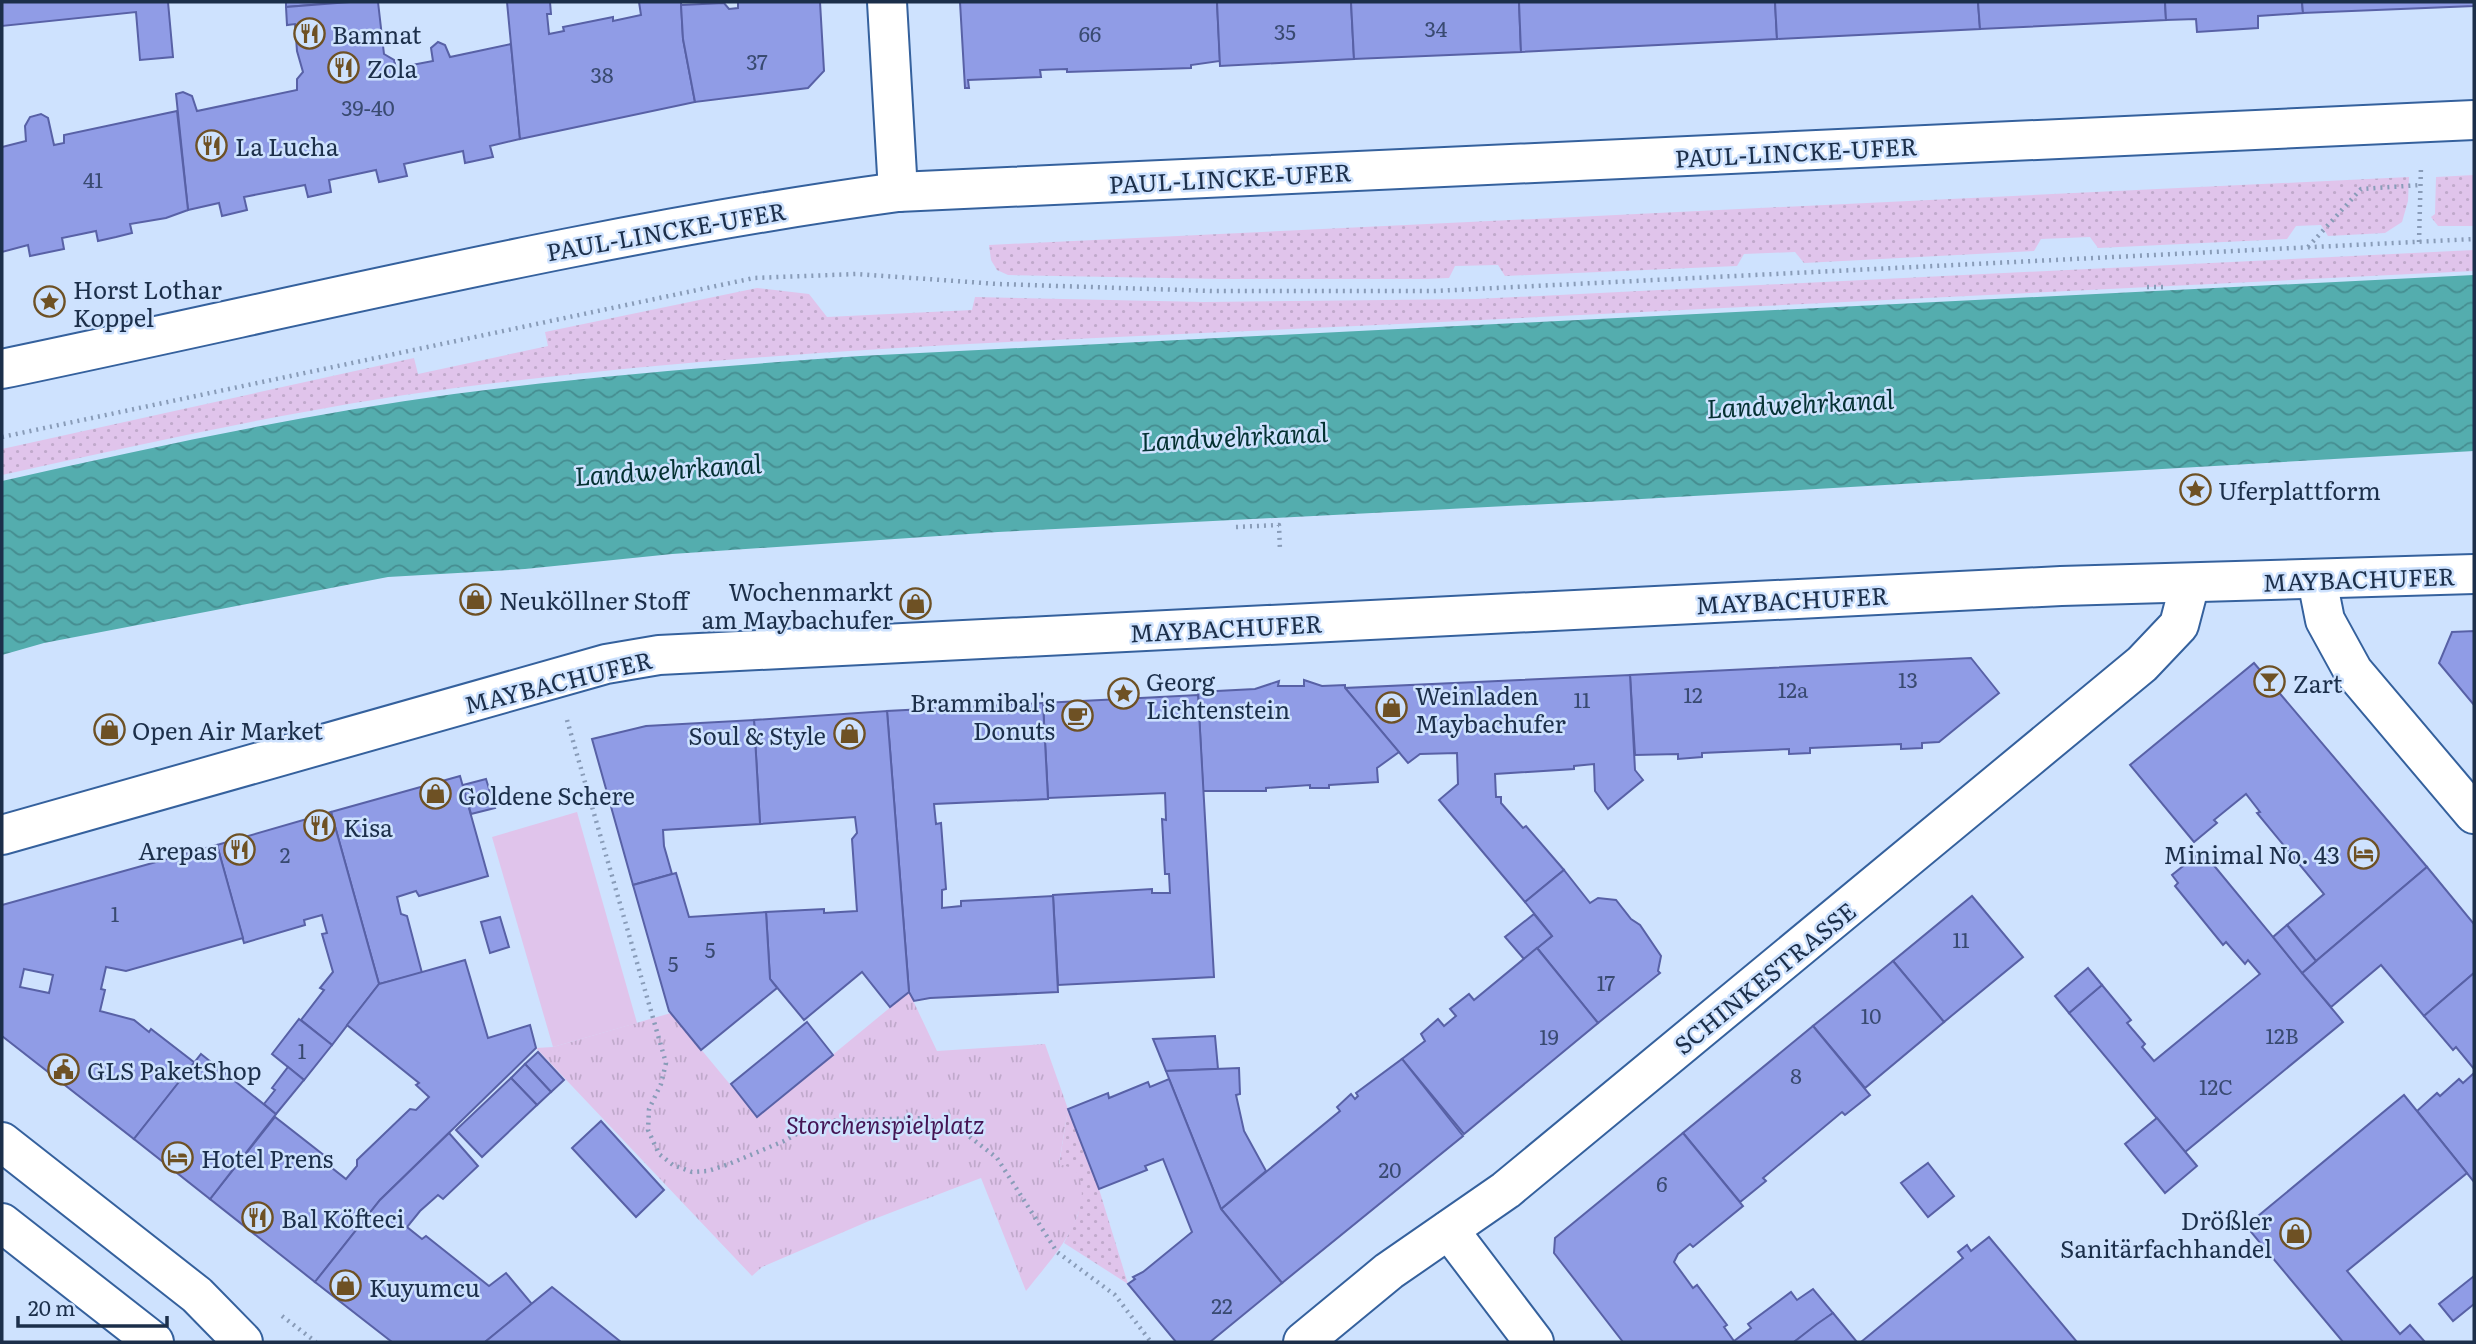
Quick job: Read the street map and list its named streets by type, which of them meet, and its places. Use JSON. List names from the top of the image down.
{
  "streets": {
    "street": ["PAUL-LINCKE-UFER", "MAYBACHUFER", "SCHINKESTRASSE"]
  },
  "crossings": [
    ["MAYBACHUFER", "SCHINKESTRASSE"]
  ],
  "water": ["Landwehrkanal"],
  "parks": ["Storchenspielplatz"],
  "places": {
    "restaurant": [
      "Bamnat",
      "Zola",
      "La Lucha",
      "Kisa",
      "Arepas",
      "Bal Köfteci"
    ],
    "place": ["Horst Lothar Koppel", "Uferplattform", "Georg Lichtenstein"],
    "shop": [
      "Neuköllner Stoff",
      "Wochenmarkt am Maybachufer",
      "Weinladen Maybachufer",
      "Open Air Market",
      "Soul & Style",
      "Goldene Schere",
      "Drößler Sanitärfachhandel",
      "Kuyumcu"
    ],
    "bar": ["Zart"],
    "cafe": ["Brammibal's Donuts"],
    "hotel": ["Minimal No. 43", "Hotel Prens"],
    "public building": ["GLS PaketShop"]
  },
  "house_numbers": [
    "34",
    "35",
    "66",
    "37",
    "38",
    "39-40",
    "41",
    "13",
    "12a",
    "12",
    "11",
    "2",
    "1",
    "11",
    "5",
    "5",
    "17",
    "10",
    "12B",
    "19",
    "1",
    "8",
    "12C",
    "20",
    "6",
    "22"
  ],
  "scale_bar": "20 m"
}
